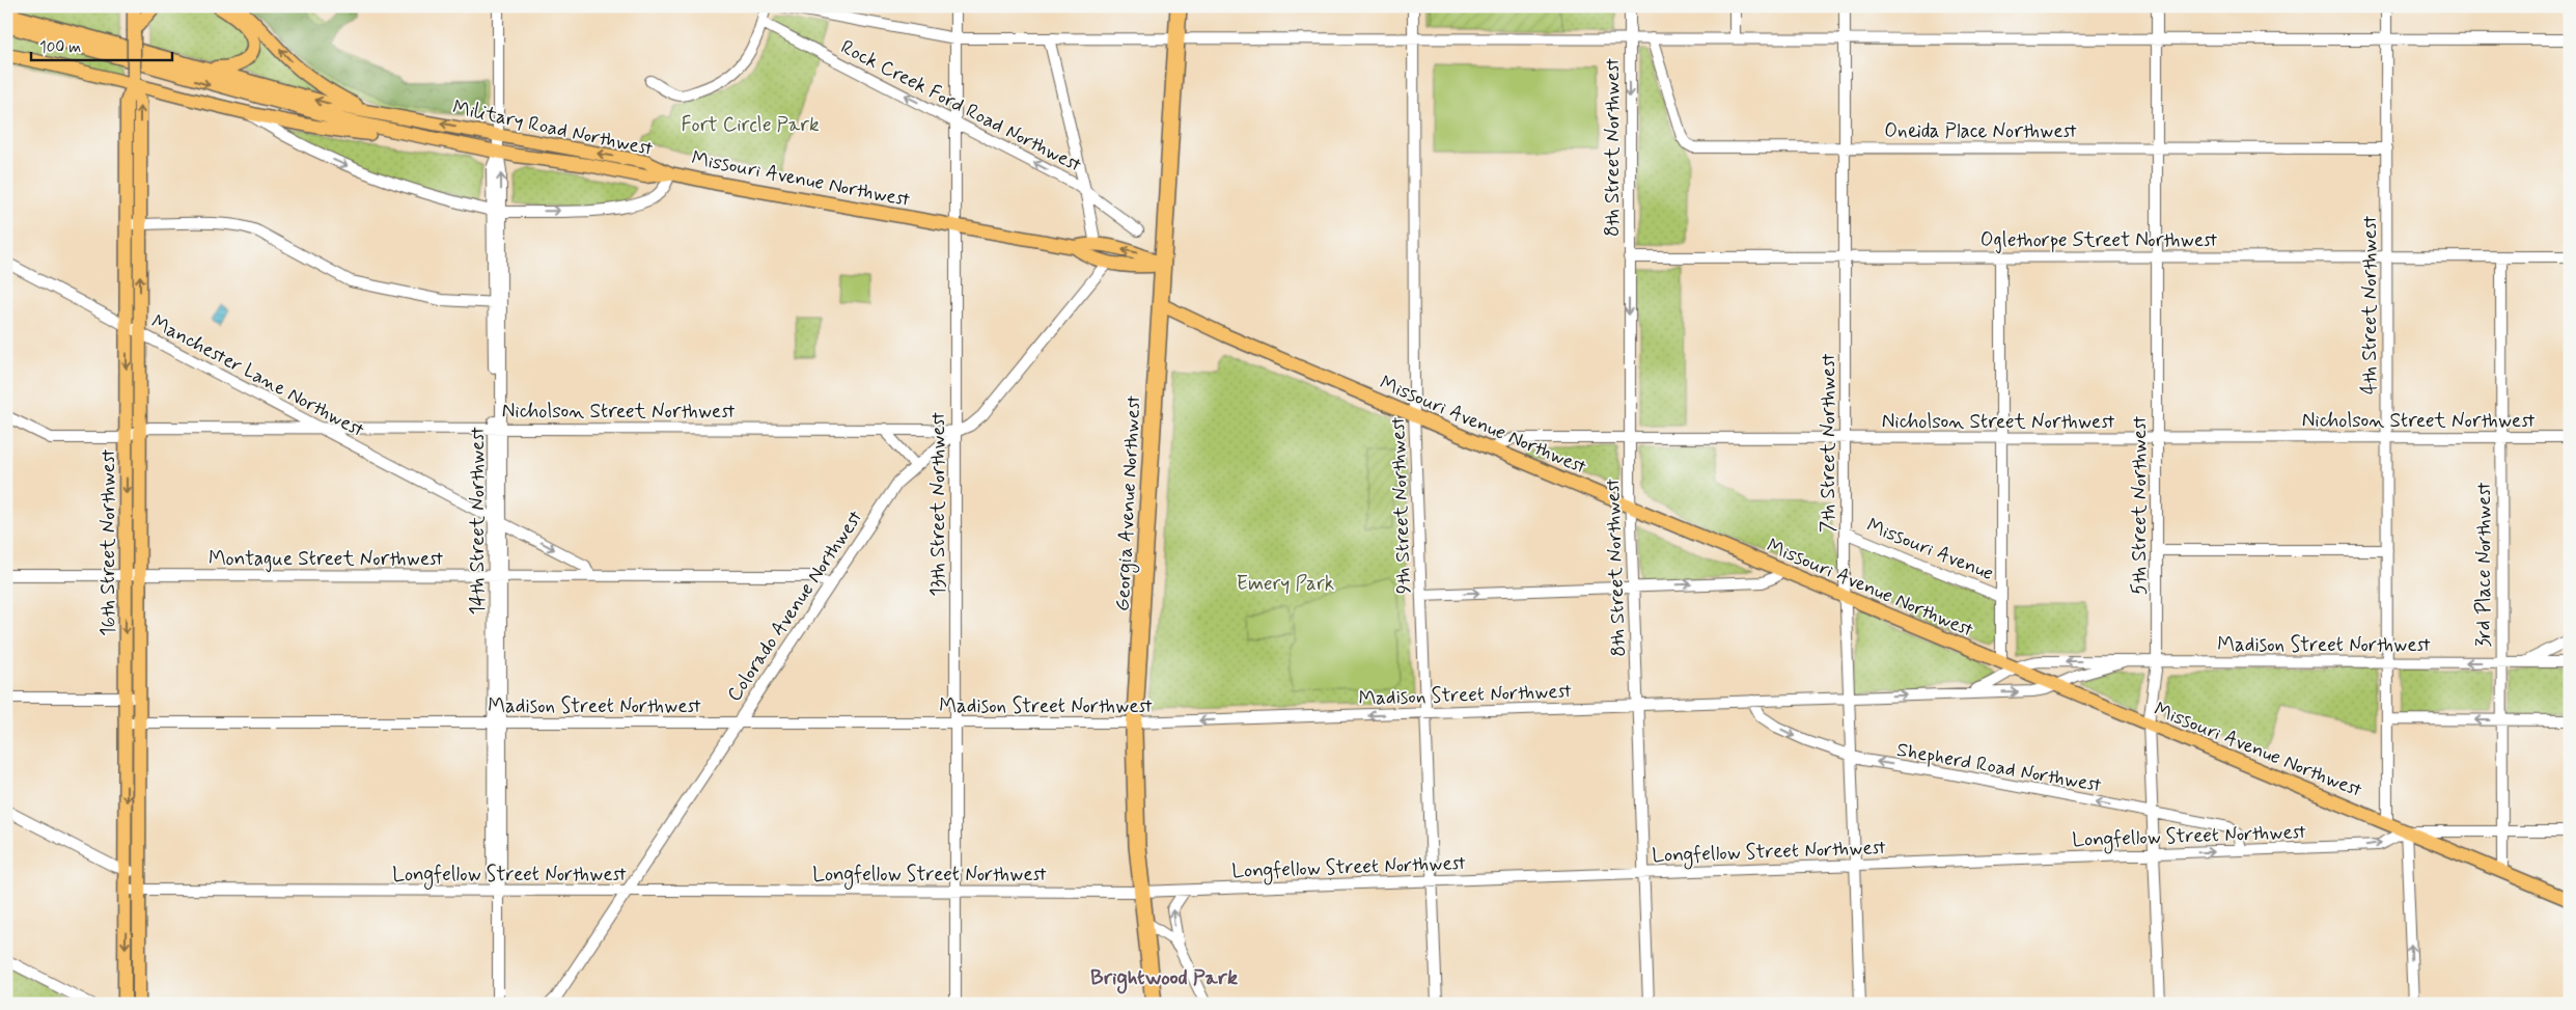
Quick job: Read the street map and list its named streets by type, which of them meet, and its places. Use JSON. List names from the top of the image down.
{
  "streets": {
    "highway": ["Georgia Avenue Northwest"],
    "main road": ["Military Road Northwest", "Missouri Avenue Northwest", "16th Street Northwest"],
    "street": [
      "Rock Creek Ford Road Northwest",
      "Oneida Place Northwest",
      "8th Street Northwest",
      "Oglethorpe Street Northwest",
      "4th Street Northwest",
      "Manchester Lane Northwest",
      "Nicholson Street Northwest",
      "7th Street Northwest",
      "13th Street Northwest",
      "9th Street Northwest",
      "5th Street Northwest",
      "14th Street Northwest",
      "Missouri Avenue",
      "Montague Street Northwest",
      "3rd Place Northwest",
      "Colorado Avenue Northwest",
      "Madison Street Northwest",
      "Shepherd Road Northwest",
      "Longfellow Street Northwest"
    ]
  },
  "crossings": [
    ["Rock Creek Ford Road Northwest", "13th Street Northwest"],
    ["Military Road Northwest", "Missouri Avenue Northwest"],
    ["Military Road Northwest", "14th Street Northwest"],
    ["Oneida Place Northwest", "4th Street Northwest"],
    ["Oneida Place Northwest", "7th Street Northwest"],
    ["Oneida Place Northwest", "5th Street Northwest"],
    ["8th Street Northwest", "Missouri Avenue Northwest"],
    ["8th Street Northwest", "Oglethorpe Street Northwest"],
    ["8th Street Northwest", "Nicholson Street Northwest"],
    ["8th Street Northwest", "Madison Street Northwest"],
    ["8th Street Northwest", "Longfellow Street Northwest"],
    ["Missouri Avenue Northwest", "4th Street Northwest"],
    ["Missouri Avenue Northwest", "Nicholson Street Northwest"],
    ["Missouri Avenue Northwest", "7th Street Northwest"],
    ["Missouri Avenue Northwest", "Georgia Avenue Northwest"],
    ["Missouri Avenue Northwest", "13th Street Northwest"],
    ["Missouri Avenue Northwest", "9th Street Northwest"],
    ["Missouri Avenue Northwest", "5th Street Northwest"],
    ["Missouri Avenue Northwest", "14th Street Northwest"],
    ["Missouri Avenue Northwest", "16th Street Northwest"],
    ["Missouri Avenue Northwest", "3rd Place Northwest"],
    ["Missouri Avenue Northwest", "Colorado Avenue Northwest"],
    ["Missouri Avenue Northwest", "Madison Street Northwest"],
    ["Missouri Avenue Northwest", "Longfellow Street Northwest"],
    ["Oglethorpe Street Northwest", "4th Street Northwest"],
    ["Oglethorpe Street Northwest", "7th Street Northwest"],
    ["Oglethorpe Street Northwest", "5th Street Northwest"],
    ["Oglethorpe Street Northwest", "3rd Place Northwest"],
    ["4th Street Northwest", "Nicholson Street Northwest"],
    ["4th Street Northwest", "Madison Street Northwest"],
    ["Manchester Lane Northwest", "Nicholson Street Northwest"],
    ["Manchester Lane Northwest", "14th Street Northwest"],
    ["Manchester Lane Northwest", "16th Street Northwest"],
    ["Manchester Lane Northwest", "Montague Street Northwest"],
    ["Nicholson Street Northwest", "7th Street Northwest"],
    ["Nicholson Street Northwest", "13th Street Northwest"],
    ["Nicholson Street Northwest", "5th Street Northwest"],
    ["Nicholson Street Northwest", "14th Street Northwest"],
    ["Nicholson Street Northwest", "16th Street Northwest"],
    ["Nicholson Street Northwest", "3rd Place Northwest"],
    ["Nicholson Street Northwest", "Colorado Avenue Northwest"],
    ["7th Street Northwest", "Missouri Avenue"],
    ["7th Street Northwest", "Madison Street Northwest"],
    ["7th Street Northwest", "Shepherd Road Northwest"],
    ["7th Street Northwest", "Longfellow Street Northwest"],
    ["Georgia Avenue Northwest", "Madison Street Northwest"],
    ["Georgia Avenue Northwest", "Longfellow Street Northwest"],
    ["13th Street Northwest", "Colorado Avenue Northwest"],
    ["13th Street Northwest", "Madison Street Northwest"],
    ["13th Street Northwest", "Longfellow Street Northwest"],
    ["9th Street Northwest", "Madison Street Northwest"],
    ["9th Street Northwest", "Longfellow Street Northwest"],
    ["5th Street Northwest", "Madison Street Northwest"],
    ["5th Street Northwest", "Shepherd Road Northwest"],
    ["5th Street Northwest", "Longfellow Street Northwest"],
    ["14th Street Northwest", "Montague Street Northwest"],
    ["14th Street Northwest", "Madison Street Northwest"],
    ["14th Street Northwest", "Longfellow Street Northwest"],
    ["16th Street Northwest", "Montague Street Northwest"],
    ["16th Street Northwest", "Madison Street Northwest"],
    ["16th Street Northwest", "Longfellow Street Northwest"],
    ["Montague Street Northwest", "Colorado Avenue Northwest"],
    ["3rd Place Northwest", "Madison Street Northwest"],
    ["3rd Place Northwest", "Longfellow Street Northwest"],
    ["Colorado Avenue Northwest", "Madison Street Northwest"],
    ["Colorado Avenue Northwest", "Longfellow Street Northwest"],
    ["Madison Street Northwest", "Shepherd Road Northwest"],
    ["Shepherd Road Northwest", "Longfellow Street Northwest"]
  ],
  "one_way": ["8th Street Northwest"],
  "districts": ["Brightwood Park"],
  "parks": ["Fort Circle Park", "Emery Park"],
  "scale_bar": "100 m"
}
